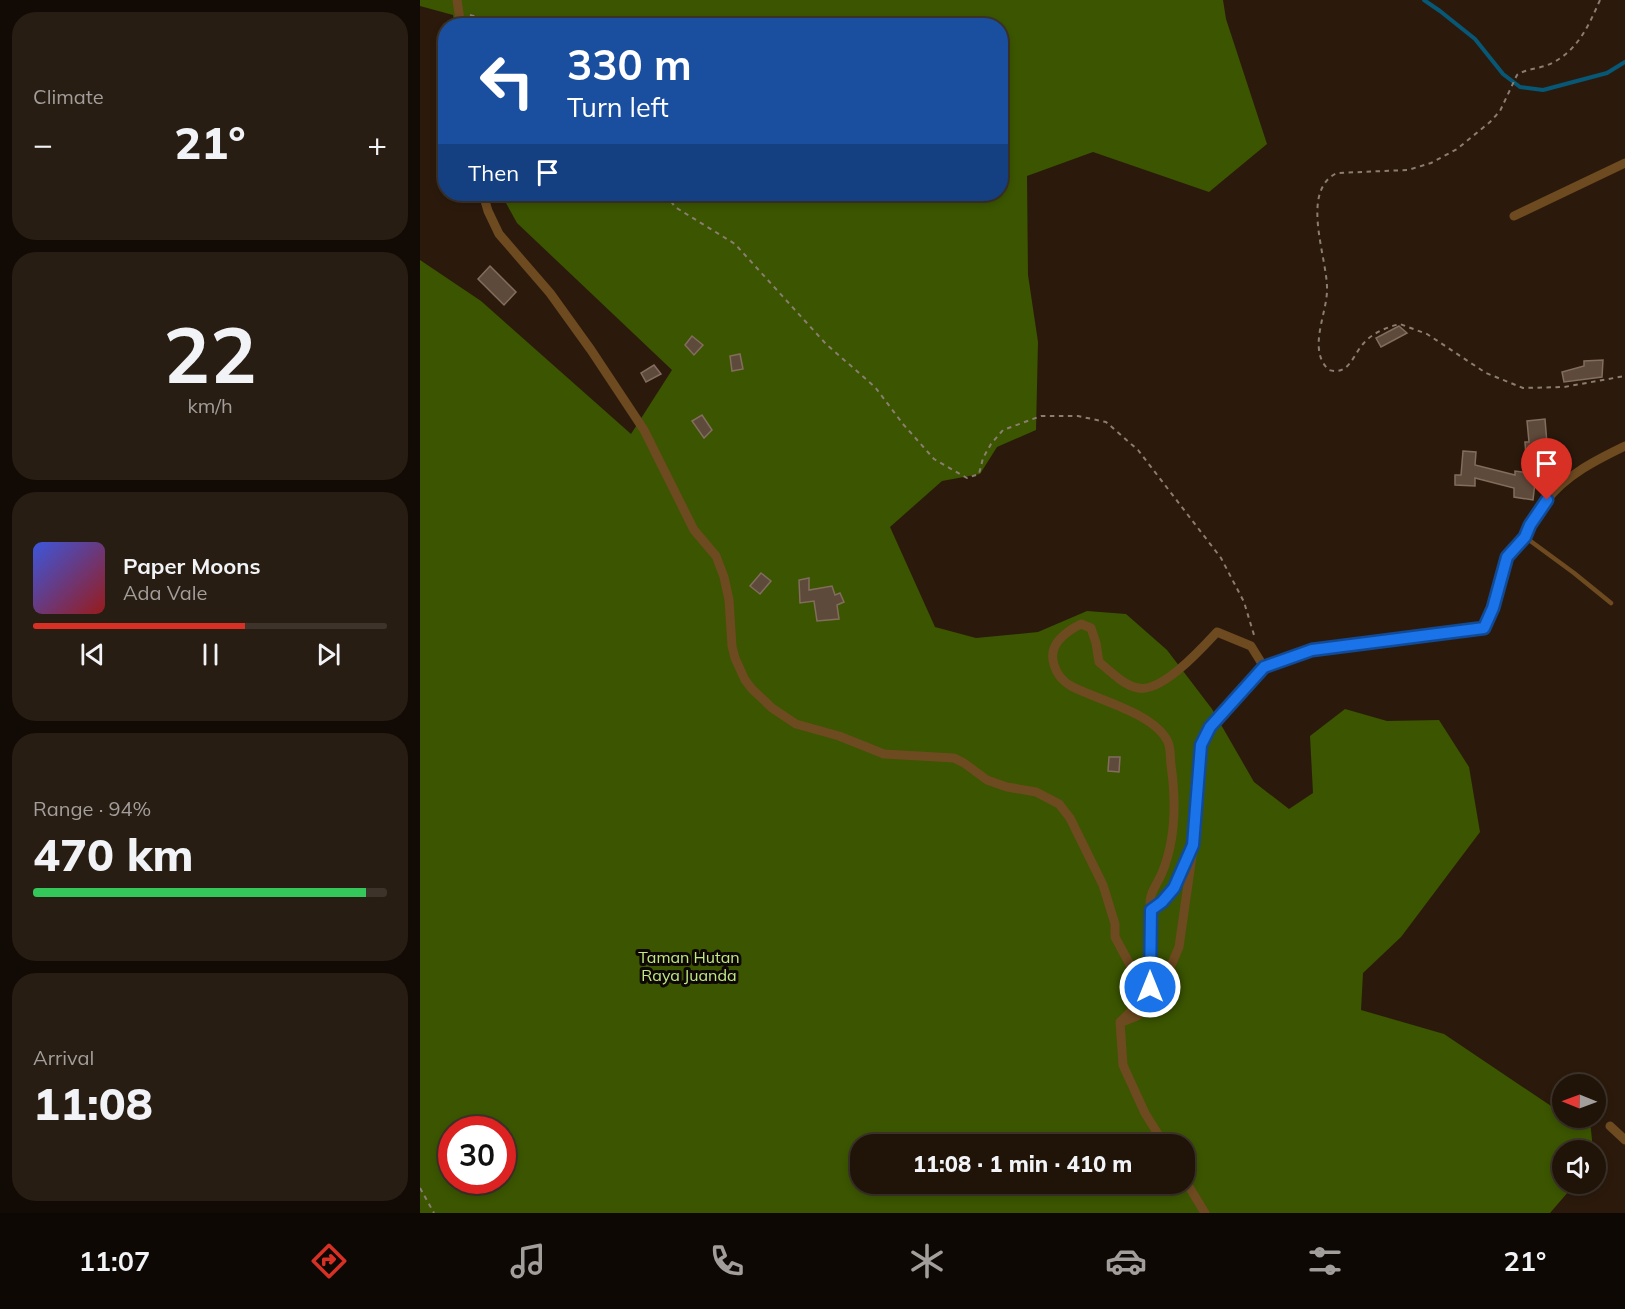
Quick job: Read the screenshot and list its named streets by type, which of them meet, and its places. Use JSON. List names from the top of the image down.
{
  "parks": ["Taman Hutan Raya Juanda"],
  "north": "left",
  "page": {
    "tile": [
      "Climate",
      ["22", "km/h"],
      ["Range · 94%", "470 km"],
      ["Arrival", "11:08"]
    ],
    "turn": ["330 m", "Turn left"],
    "heat": ["−", "21°", "+"],
    "then": "Then",
    "song": ["Paper Moons", "Ada Vale"],
    "limit": "30",
    "trip": "11:08 · 1 min · 410 m",
    "tabs": ["11:07", "21°"]
  }
}
